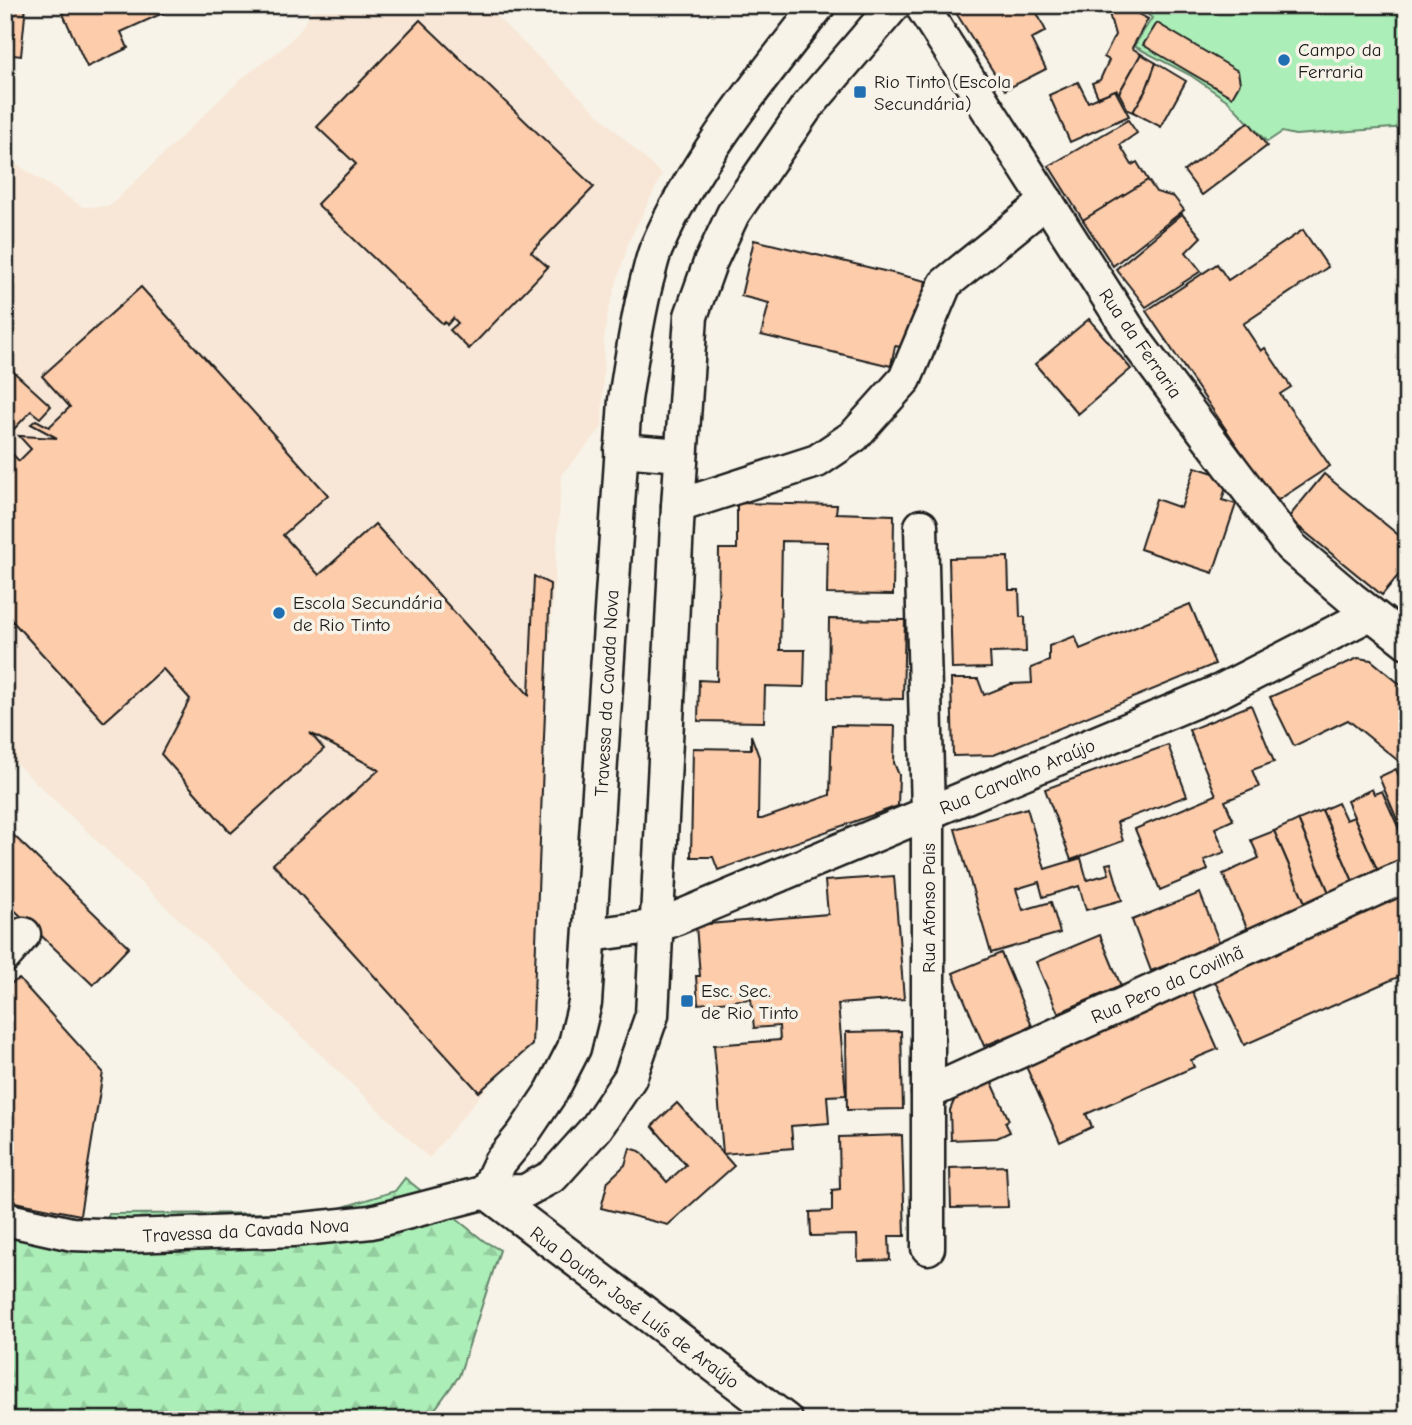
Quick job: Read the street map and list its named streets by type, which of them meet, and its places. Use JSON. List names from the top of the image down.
{
  "streets": {
    "street": [
      "Rua da Ferraria",
      "Travessa da Cavada Nova",
      "Rua Carvalho Araújo",
      "Rua Afonso Pais",
      "Rua Pero da Covilhã",
      "Rua Doutor José Luís de Araújo"
    ]
  },
  "crossings": [
    ["Rua da Ferraria", "Rua Carvalho Araújo"],
    ["Travessa da Cavada Nova", "Rua Carvalho Araújo"],
    ["Travessa da Cavada Nova", "Rua Doutor José Luís de Araújo"],
    ["Rua Carvalho Araújo", "Rua Afonso Pais"],
    ["Rua Afonso Pais", "Rua Pero da Covilhã"]
  ],
  "places": {
    "other": ["Campo da Ferraria", "Escola Secundária de Rio Tinto"],
    "transit": ["Rio Tinto (Escola Secundária)", "Esc. Sec. de Rio Tinto"]
  }
}
